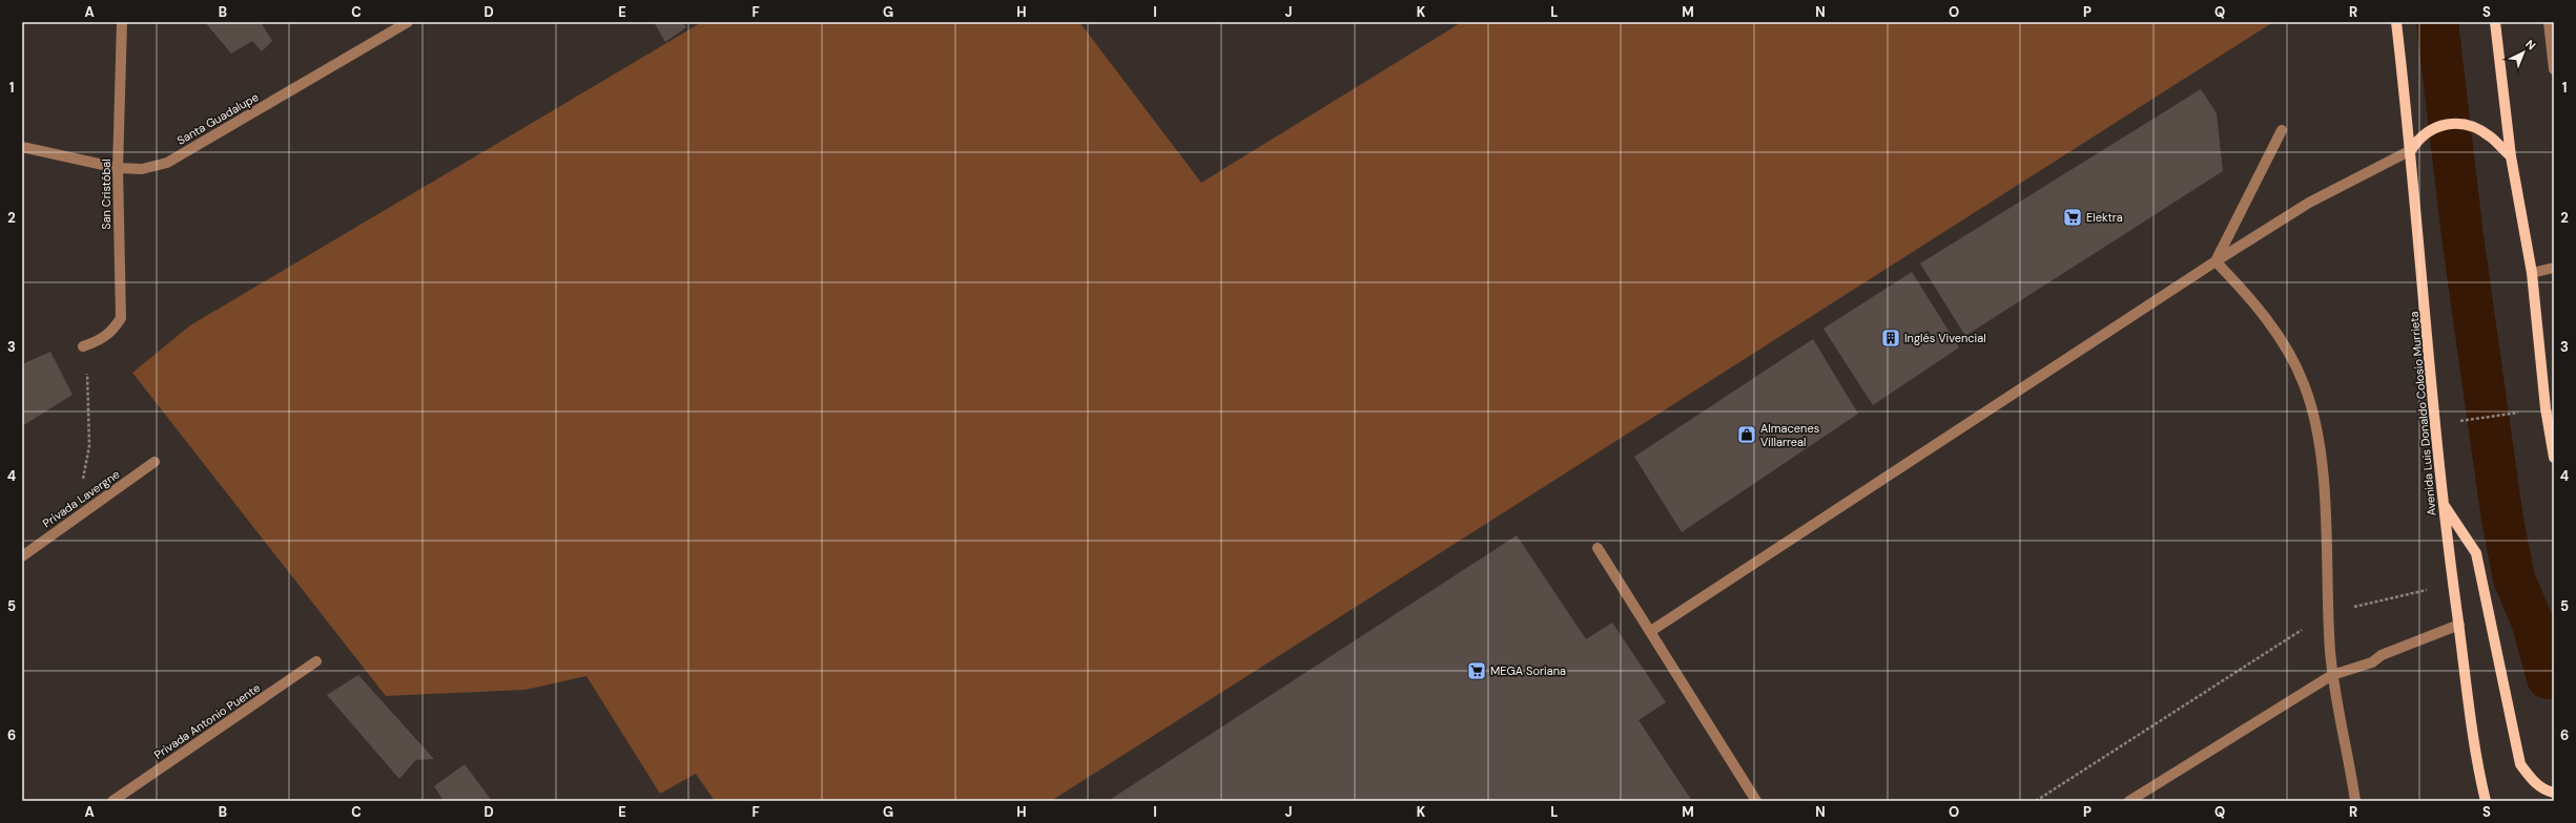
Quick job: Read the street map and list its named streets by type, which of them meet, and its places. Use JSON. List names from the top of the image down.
{
  "streets": {
    "main road": ["Avenida Luis Donaldo Colosio Murrieta"],
    "street": [
      "Santa Guadalupe",
      "San Cristóbal",
      "Privada Lavergne",
      "Privada Antonio Puente"
    ]
  },
  "crossings": [
    ["Santa Guadalupe", "San Cristóbal"]
  ],
  "places": {
    "supermarket": ["Elektra", "MEGA Soriana"],
    "building": ["Inglés Vivencial"],
    "shop": ["Almacenes Villarreal"]
  },
  "north": "top right",
  "grid": {
    "columns": [
      "A",
      "B",
      "C",
      "D",
      "E",
      "F",
      "G",
      "H",
      "I",
      "J",
      "K",
      "L",
      "M",
      "N",
      "O",
      "P",
      "Q",
      "R",
      "S"
    ],
    "rows": [
      "1",
      "2",
      "3",
      "4",
      "5",
      "6"
    ]
  }
}
